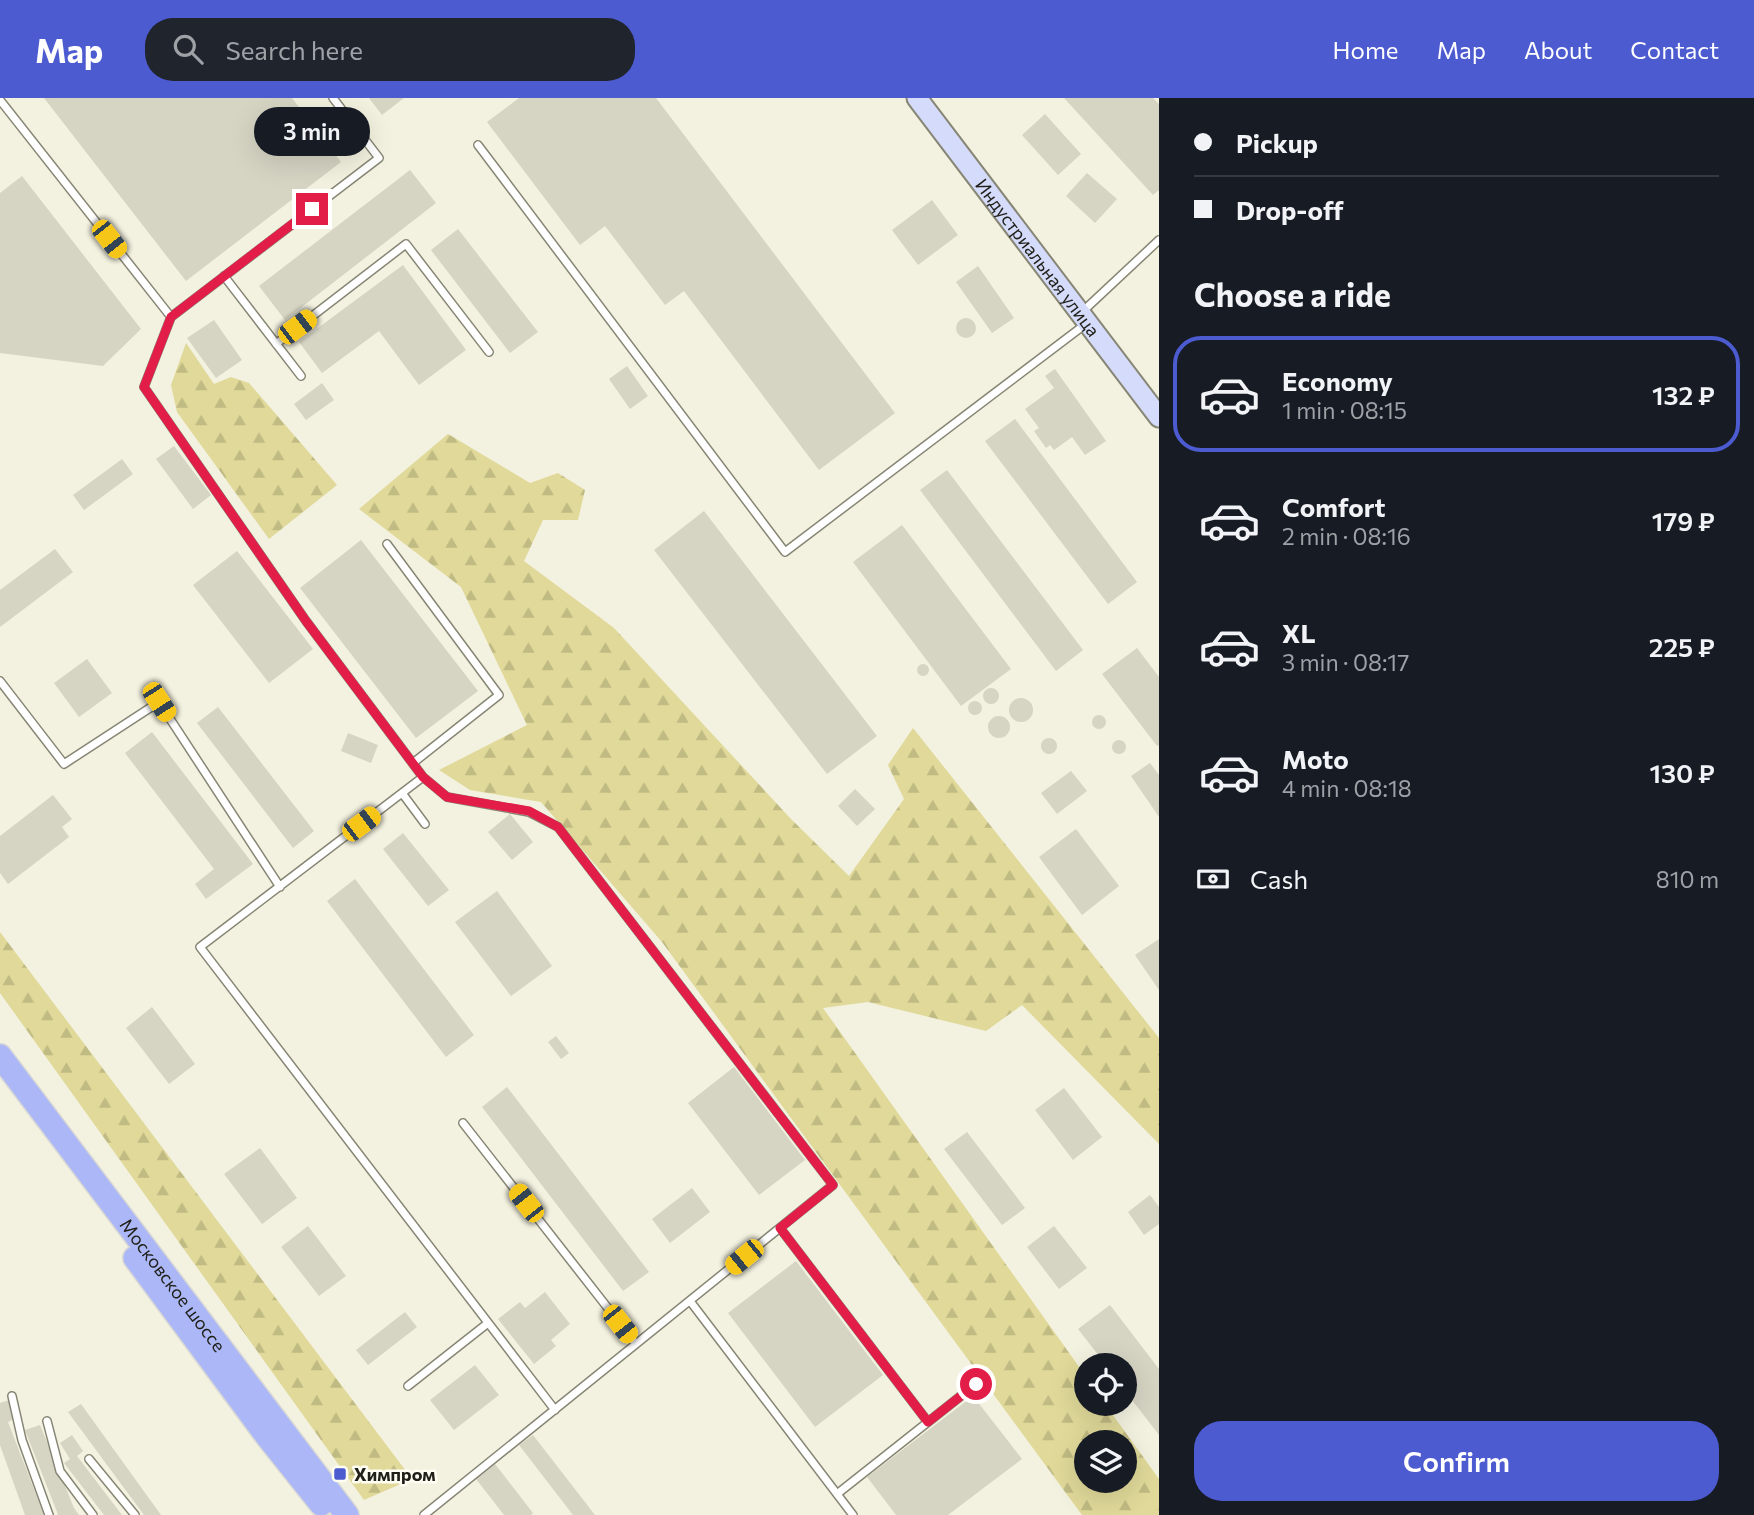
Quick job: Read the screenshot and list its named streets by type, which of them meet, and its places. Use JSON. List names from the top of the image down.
{
  "streets": {
    "main road": ["Московское шоссе"],
    "street": ["Индустриальная улица"]
  },
  "places": {
    "transit": ["Химпром"]
  },
  "page": {
    "header": "Map",
    "search": "Search here",
    "nav": [
      "Home",
      "Map",
      "About",
      "Contact"
    ],
    "banner": ["Pickup", "Drop-off"],
    "bubble": "3 min",
    "heading": "Choose a ride",
    "list": [
      {
        "name": "Economy",
        "note": "1 min · 08:15",
        "value": "132 ₽"
      },
      {
        "name": "Comfort",
        "note": "2 min · 08:16",
        "value": "179 ₽"
      },
      {
        "name": "XL",
        "note": "3 min · 08:17",
        "value": "225 ₽"
      },
      {
        "name": "Moto",
        "note": "4 min · 08:18",
        "value": "130 ₽"
      }
    ],
    "pay": ["Cash", "810 m"],
    "buttons": "Confirm"
  }
}
